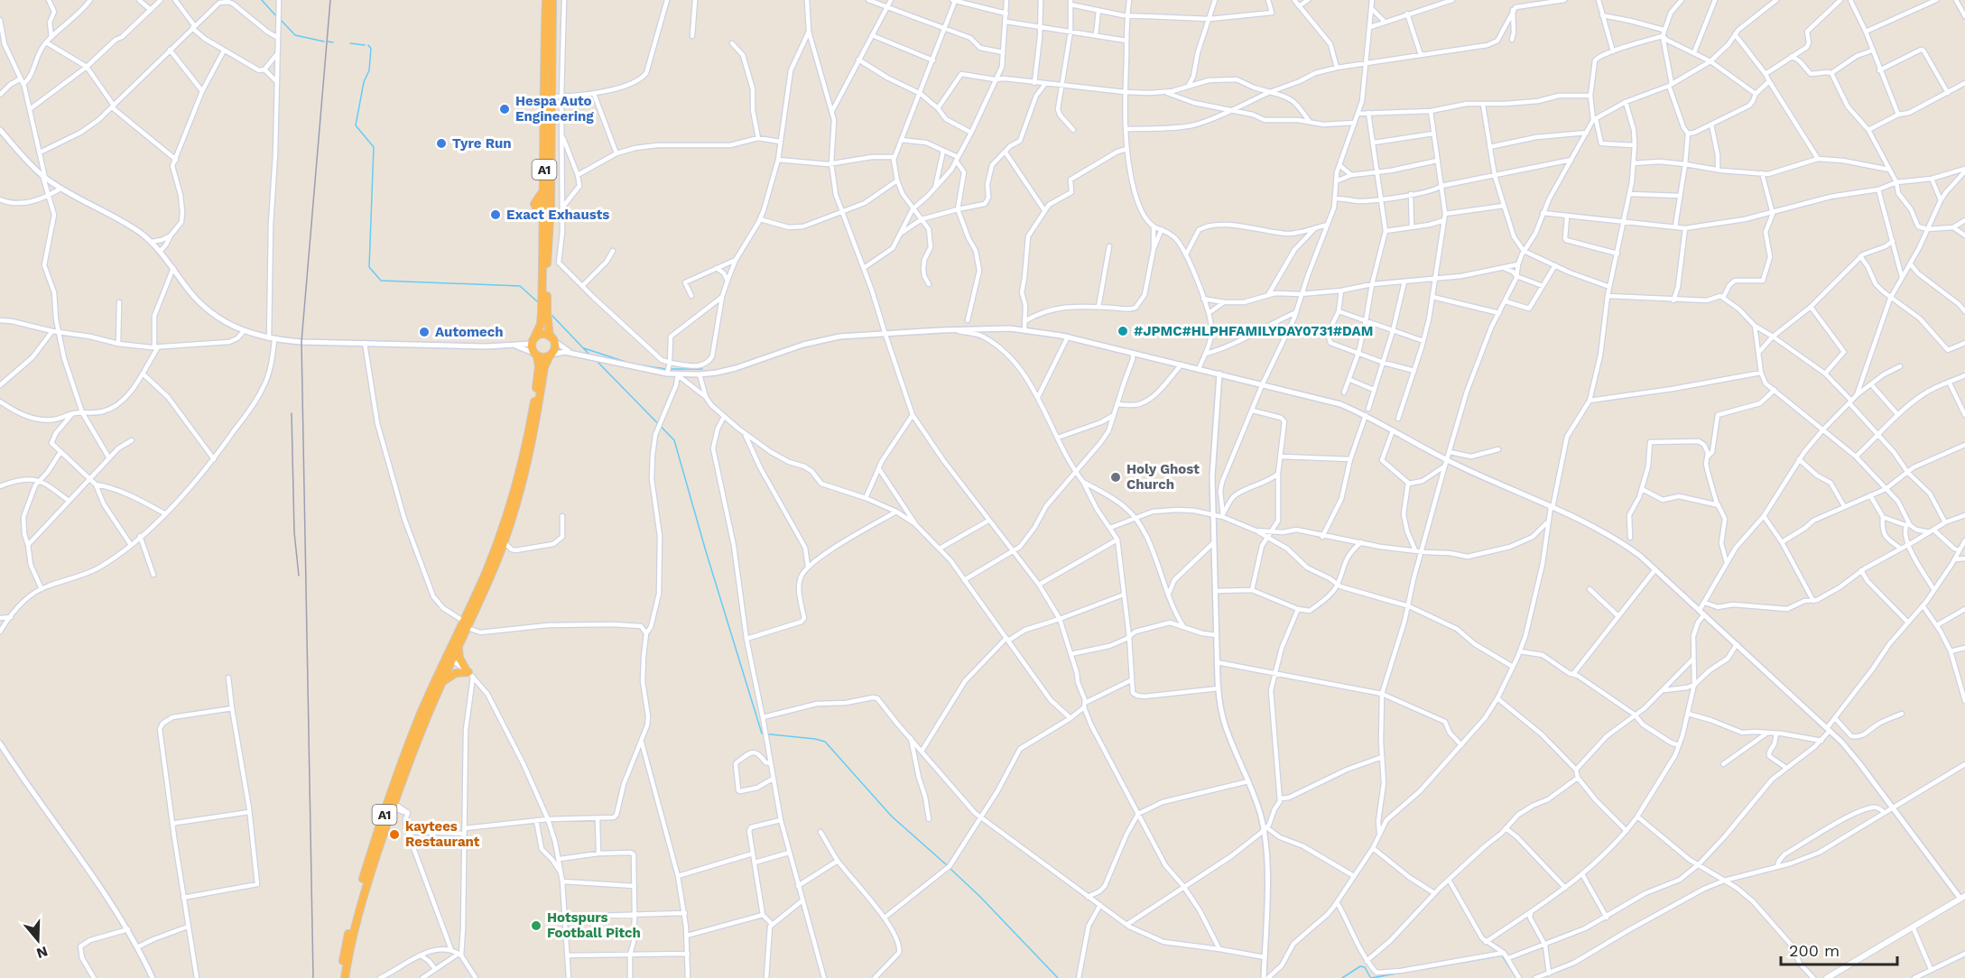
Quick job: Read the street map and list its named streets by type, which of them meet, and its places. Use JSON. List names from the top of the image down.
{
  "streets": {
    "highway": ["A1"]
  },
  "places": [
    "Hespa Auto Engineering",
    "Tyre Run",
    "Exact Exhausts",
    "#JPMC#HLPHFAMILYDAY0731#DAM",
    "Automech",
    "Holy Ghost Church",
    "kaytees Restaurant",
    "Hotspurs Football Pitch"
  ],
  "scale_bar": "200 m",
  "north": "bottom"
}
